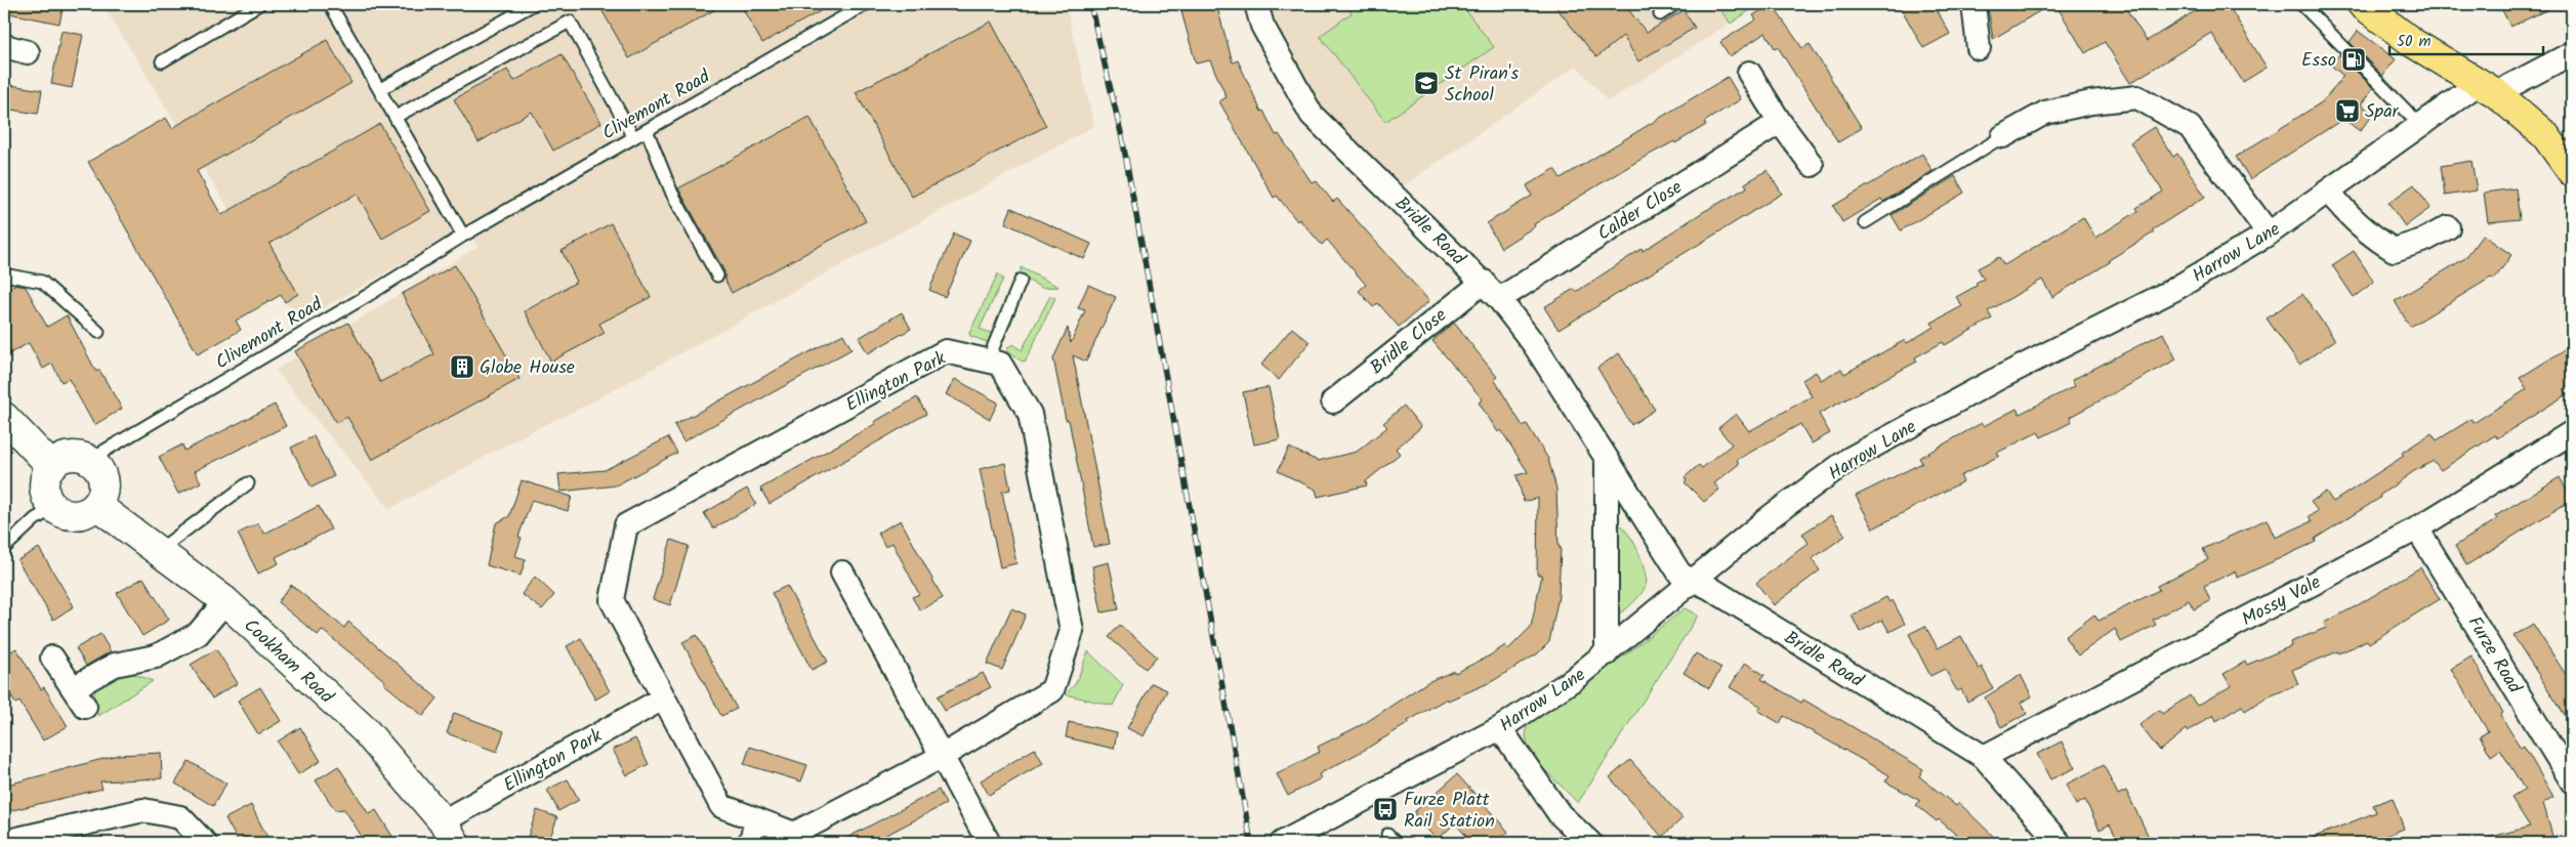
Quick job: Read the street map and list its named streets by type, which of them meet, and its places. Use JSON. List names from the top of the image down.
{
  "streets": {
    "main road": ["Cookham Road"],
    "street": [
      "Calder Close",
      "Bridle Road",
      "Harrow Lane",
      "Bridle Close",
      "Ellington Park",
      "Mossy Vale",
      "Furze Road"
    ],
    "lane": ["Clivemont Road"]
  },
  "crossings": [
    ["Clivemont Road", "Cookham Road"],
    ["Calder Close", "Bridle Road"],
    ["Bridle Road", "Harrow Lane"],
    ["Bridle Road", "Bridle Close"],
    ["Bridle Road", "Mossy Vale"],
    ["Ellington Park", "Cookham Road"],
    ["Mossy Vale", "Furze Road"]
  ],
  "places": {
    "fuel station": ["Esso"],
    "school or university": ["St Piran's School"],
    "supermarket": ["Spar"],
    "building": ["Globe House"],
    "bus stop": ["Furze Platt Rail Station"]
  },
  "scale_bar": "50 m"
}
